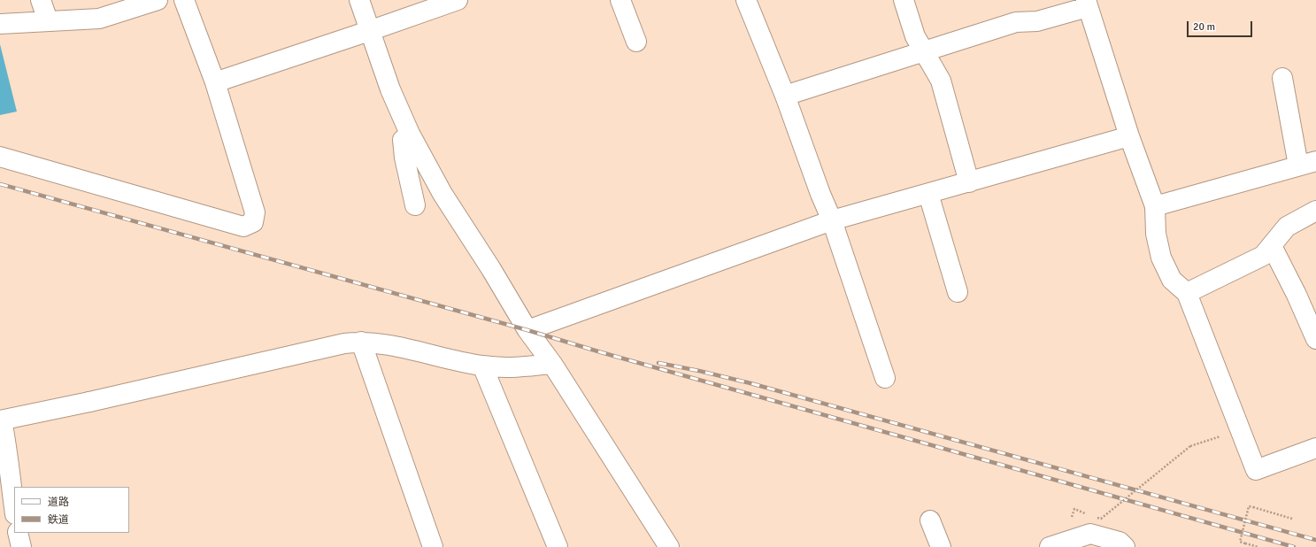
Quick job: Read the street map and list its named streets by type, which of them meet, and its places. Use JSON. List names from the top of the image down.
{
  "legend": ["道路", "鉄道"],
  "scale_bar": "20 m"
}
